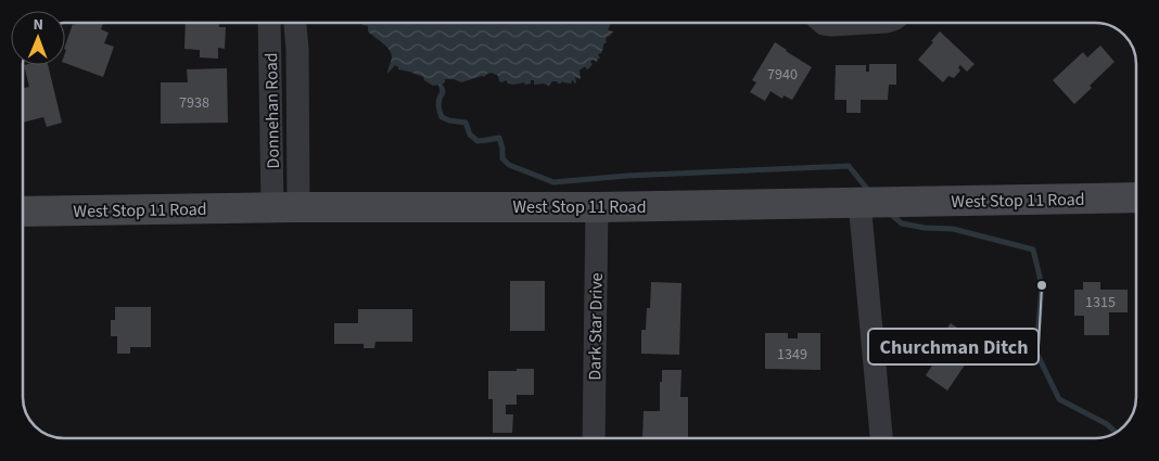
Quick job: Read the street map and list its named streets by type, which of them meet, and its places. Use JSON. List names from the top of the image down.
{
  "streets": {
    "main road": ["West Stop 11 Road"],
    "street": ["Donnehan Road", "Dark Star Drive"]
  },
  "crossings": [
    ["Donnehan Road", "West Stop 11 Road"],
    ["West Stop 11 Road", "Dark Star Drive"]
  ],
  "places": ["Churchman Ditch"],
  "house_numbers": [
    "7940",
    "7938",
    "1315",
    "1349"
  ],
  "north": "top"
}
